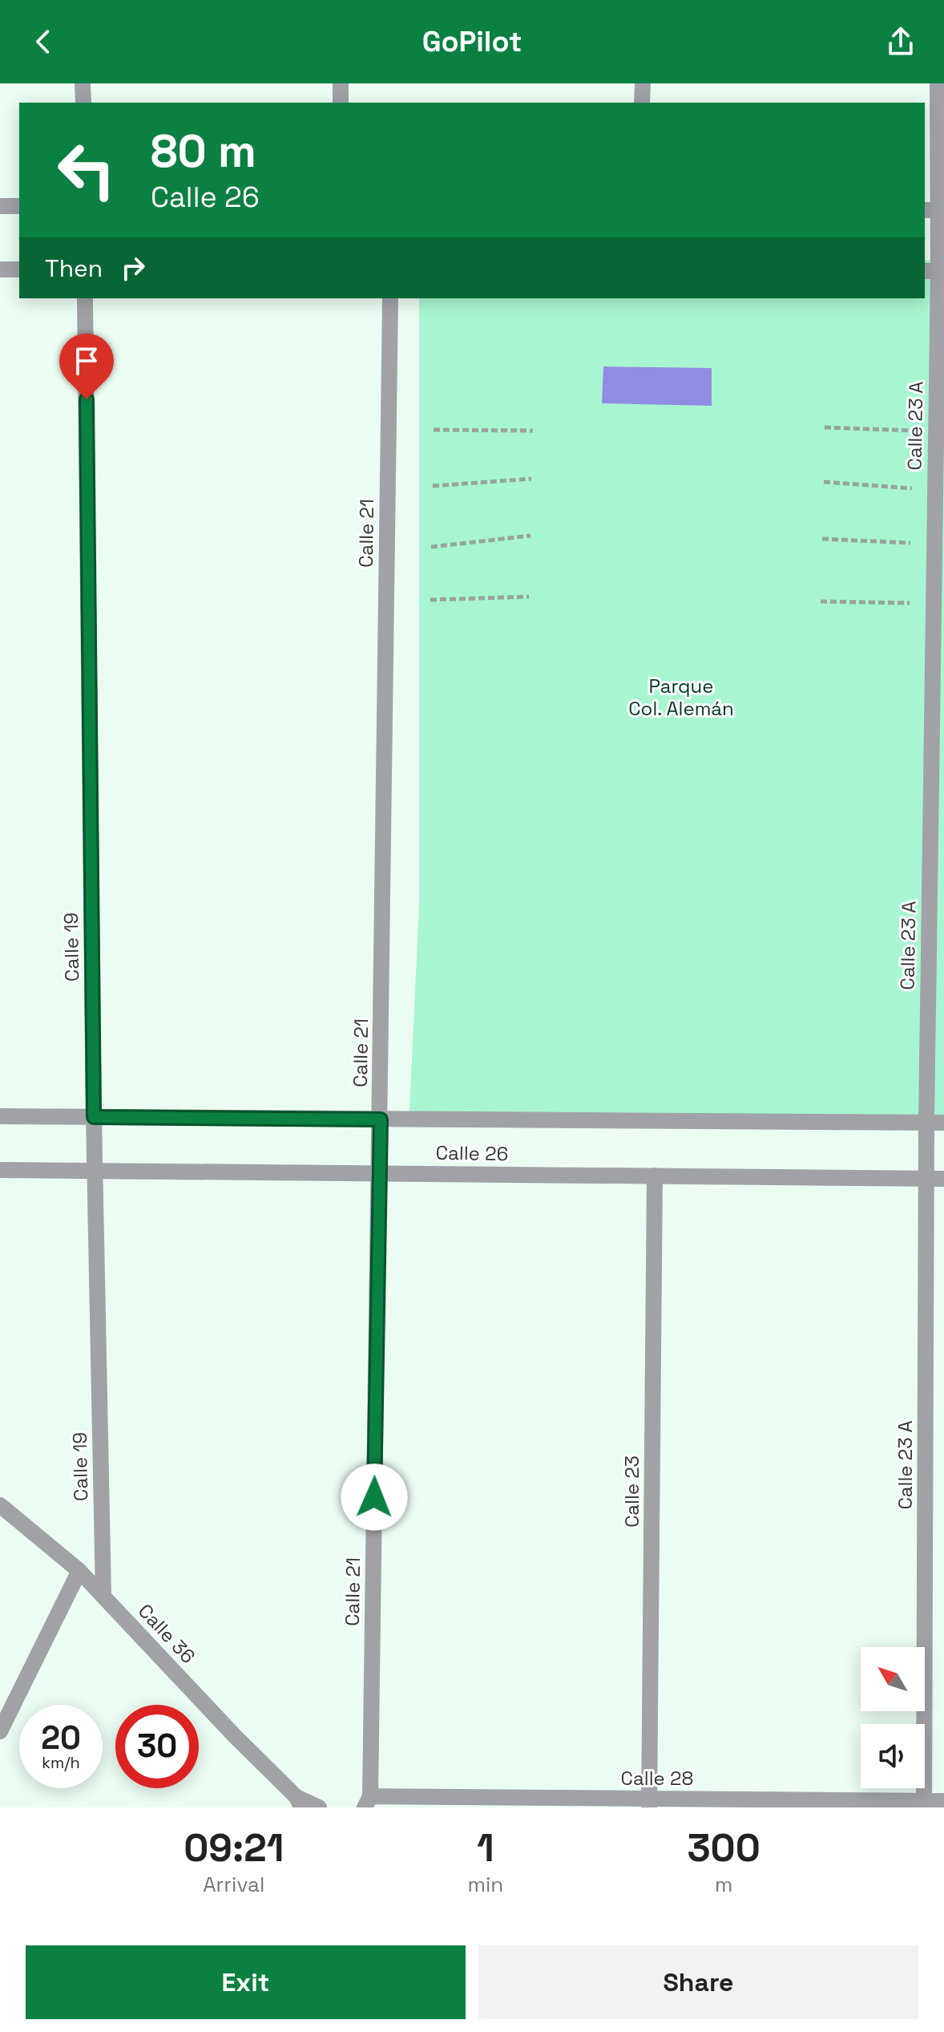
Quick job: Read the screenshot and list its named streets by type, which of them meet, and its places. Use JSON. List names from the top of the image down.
{
  "streets": {
    "street": [
      "Calle 23 A",
      "Calle 21",
      "Calle 19",
      "Calle 26",
      "Calle 23",
      "Calle 36",
      "Calle 28"
    ]
  },
  "crossings": [
    ["Calle 23 A", "Calle 26"],
    ["Calle 23 A", "Calle 28"],
    ["Calle 21", "Calle 26"],
    ["Calle 21", "Calle 28"],
    ["Calle 19", "Calle 26"],
    ["Calle 19", "Calle 36"],
    ["Calle 26", "Calle 23"],
    ["Calle 23", "Calle 28"]
  ],
  "parks": ["Parque Col. Alemán"],
  "north": "top left",
  "page": {
    "header": "GoPilot",
    "turn": ["80 m", "Calle 26"],
    "then": "Then",
    "speed": "20 km/h",
    "limit": "30",
    "eta": [
      "09:21",
      "Arrival",
      "1",
      "min",
      "300",
      "m"
    ],
    "buttons": ["Exit", "Share"]
  }
}
